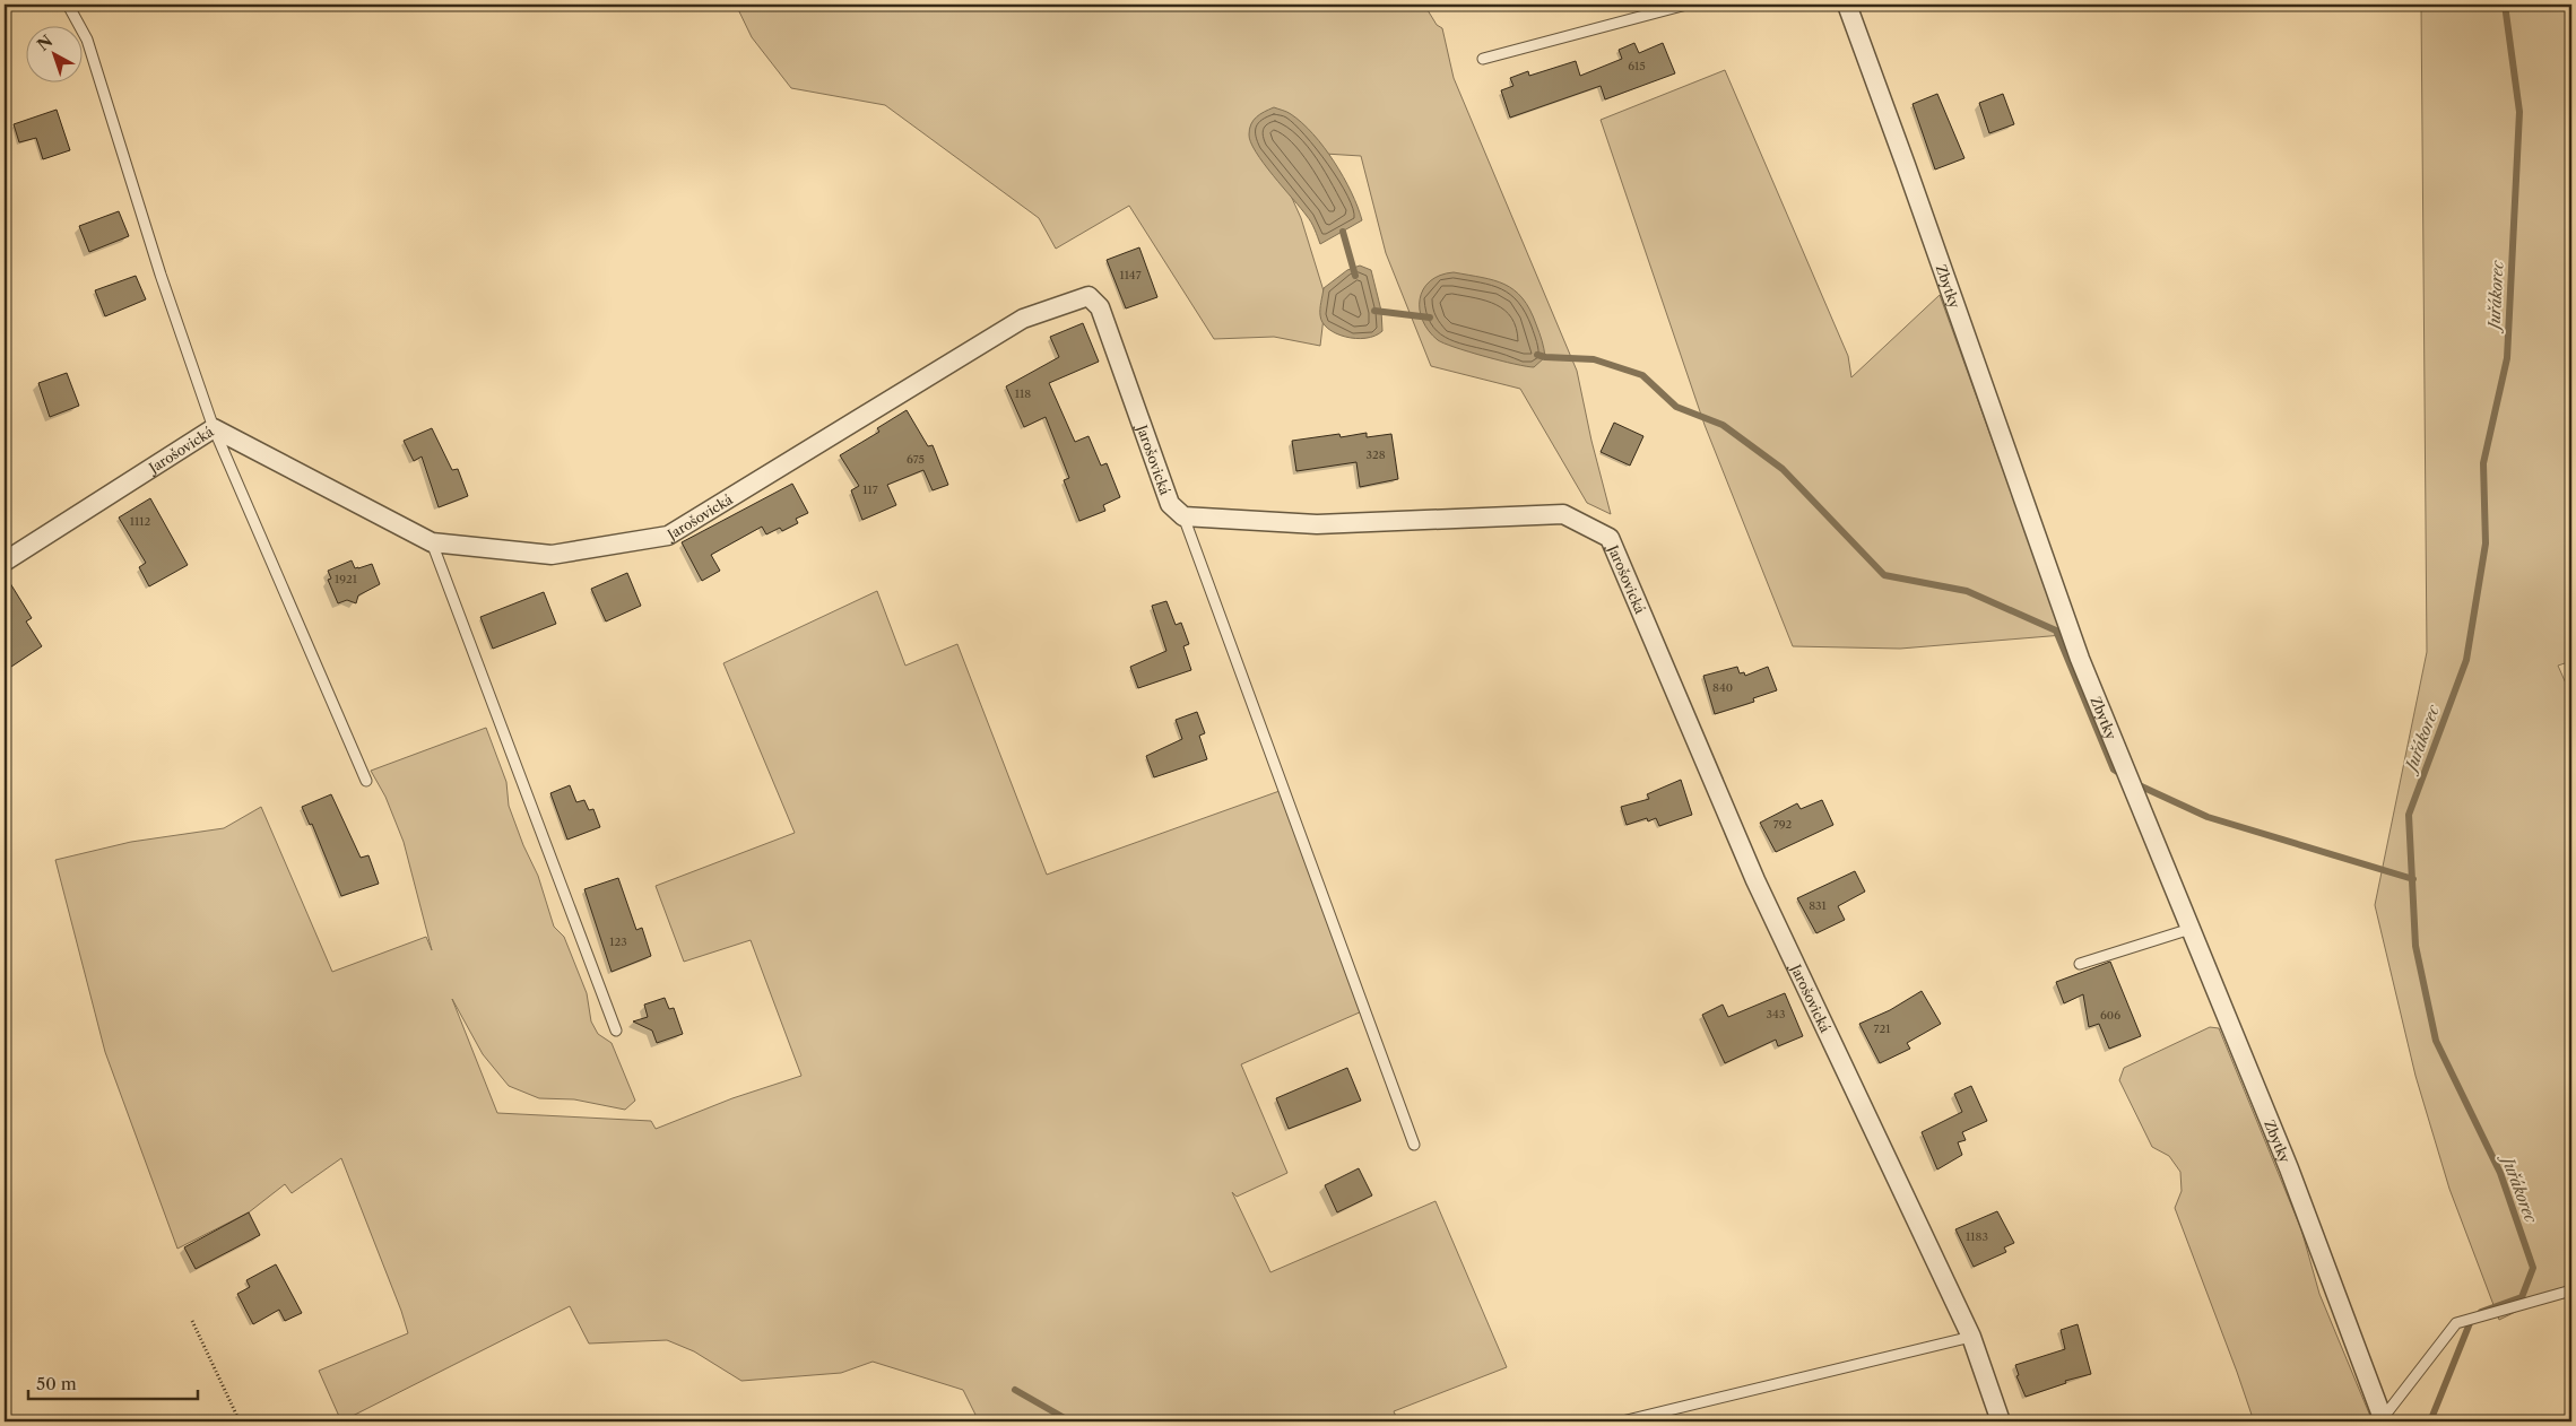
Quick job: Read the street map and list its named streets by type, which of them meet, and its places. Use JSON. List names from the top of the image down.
{
  "streets": {
    "street": ["Zbytky", "Jarošovická"]
  },
  "water": ["Juřákorec"],
  "house_numbers": [
    "615",
    "1147",
    "118",
    "328",
    "675",
    "117",
    "1112",
    "1921",
    "840",
    "792",
    "831",
    "123",
    "343",
    "606",
    "721",
    "1183"
  ],
  "scale_bar": "50 m",
  "north": "top left"
}
